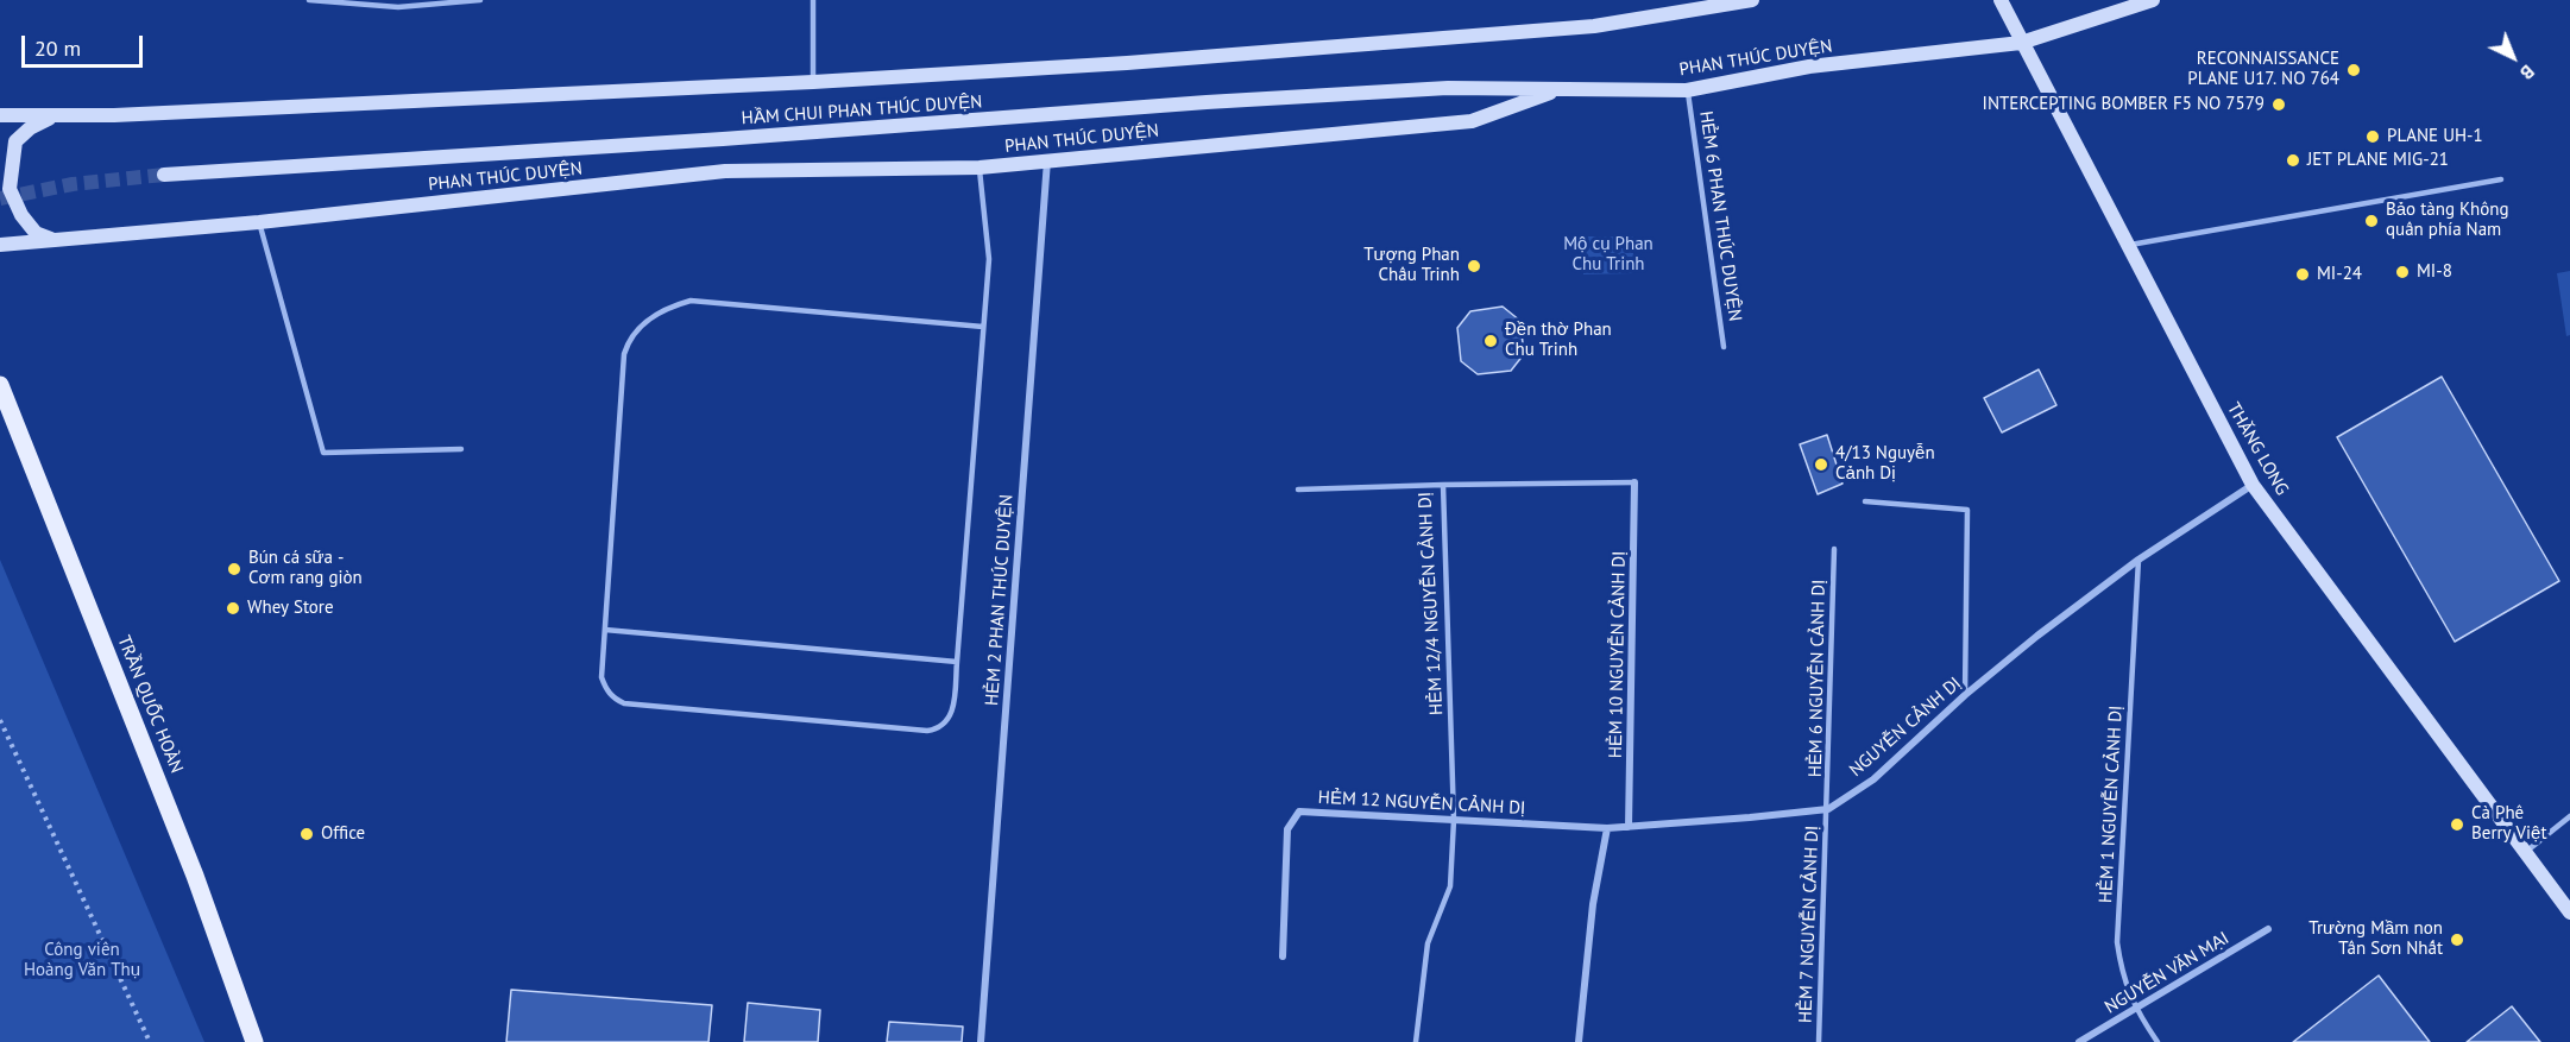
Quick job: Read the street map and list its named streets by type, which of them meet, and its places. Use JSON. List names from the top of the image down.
{
  "streets": {
    "main road": [
      "PHAN THÚC DUYỆN",
      "HẦM CHUI PHAN THÚC DUYỆN",
      "THĂNG LONG",
      "TRẦN QUỐC HOÀN"
    ],
    "street": [
      "HẺM 2 PHAN THÚC DUYỆN",
      "HẺM 10 NGUYỄN CẢNH DỊ",
      "NGUYỄN CẢNH DỊ",
      "HẺM 12 NGUYỄN CẢNH DỊ",
      "NGUYỄN VĂN MẠI"
    ],
    "lane": [
      "HẺM 6 PHAN THÚC DUYỆN",
      "HẺM 12/4 NGUYỄN CẢNH DỊ",
      "HẺM 6 NGUYỄN CẢNH DỊ",
      "HẺM 1 NGUYỄN CẢNH DỊ",
      "HẺM 7 NGUYỄN CẢNH DỊ"
    ]
  },
  "crossings": [
    ["PHAN THÚC DUYỆN", "HẦM CHUI PHAN THÚC DUYỆN"],
    ["PHAN THÚC DUYỆN", "HẺM 6 PHAN THÚC DUYỆN"],
    ["PHAN THÚC DUYỆN", "THĂNG LONG"],
    ["PHAN THÚC DUYỆN", "HẺM 2 PHAN THÚC DUYỆN"],
    ["THĂNG LONG", "NGUYỄN CẢNH DỊ"],
    ["HẺM 12/4 NGUYỄN CẢNH DỊ", "HẺM 12 NGUYỄN CẢNH DỊ"],
    ["HẺM 10 NGUYỄN CẢNH DỊ", "NGUYỄN CẢNH DỊ"],
    ["HẺM 6 NGUYỄN CẢNH DỊ", "NGUYỄN CẢNH DỊ"],
    ["HẺM 6 NGUYỄN CẢNH DỊ", "HẺM 7 NGUYỄN CẢNH DỊ"],
    ["NGUYỄN CẢNH DỊ", "HẺM 12 NGUYỄN CẢNH DỊ"],
    ["NGUYỄN CẢNH DỊ", "HẺM 1 NGUYỄN CẢNH DỊ"],
    ["NGUYỄN CẢNH DỊ", "HẺM 7 NGUYỄN CẢNH DỊ"],
    ["HẺM 1 NGUYỄN CẢNH DỊ", "NGUYỄN VĂN MẠI"]
  ],
  "parks": ["Mộ cụ Phan Chu Trinh", "Công viên Hoàng Văn Thụ"],
  "places": [
    "RECONNAISSANCE PLANE U17. NO 764",
    "INTERCEPTING BOMBER F5 NO 7579",
    "PLANE UH-1",
    "JET PLANE MIG-21",
    "Bảo tàng Không quân phía Nam",
    "Tượng Phan Châu Trinh",
    "MI-8",
    "MI-24",
    "Đền thờ Phan Chu Trinh",
    "4/13 Nguyễn Cảnh Dị",
    "Bún cá sữa - Cơm rang giòn",
    "Whey Store",
    "Cà Phê Berry Việt",
    "Office",
    "Trường Mầm non Tân Sơn Nhất"
  ],
  "scale_bar": "20 m",
  "north": "bottom right"
}
